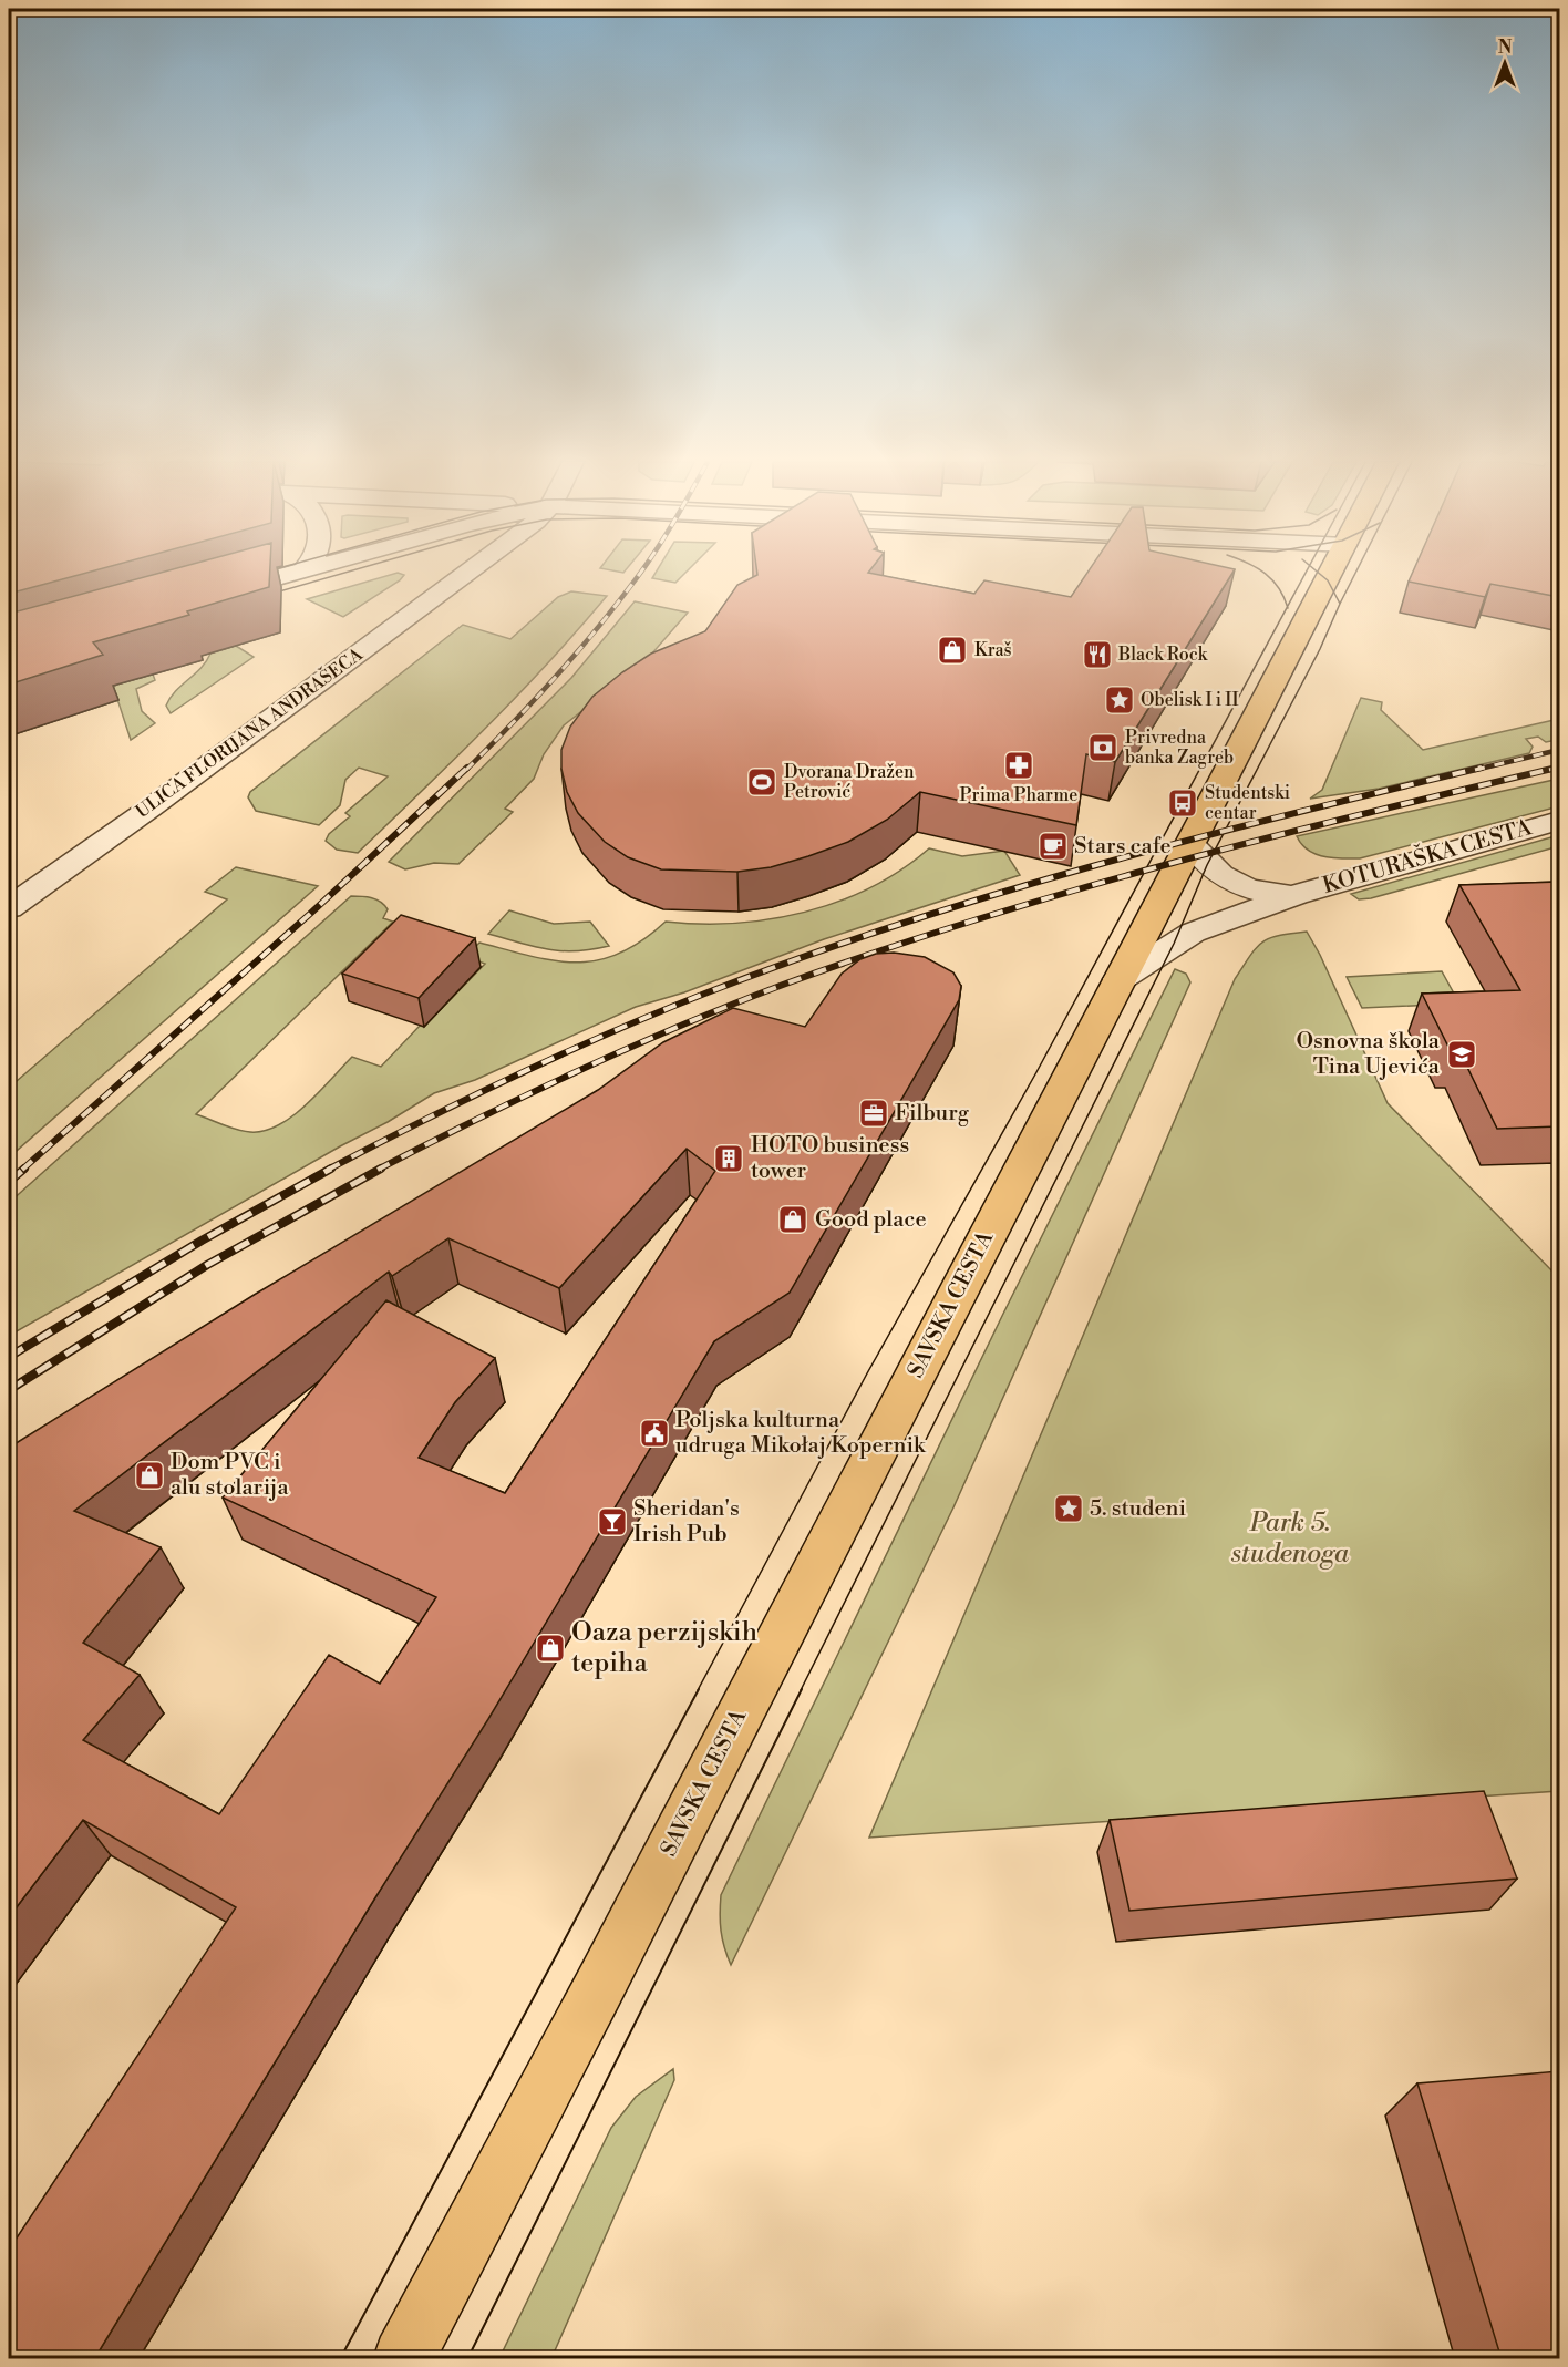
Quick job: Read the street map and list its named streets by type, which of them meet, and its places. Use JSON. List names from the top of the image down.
{
  "streets": {
    "main road": ["SAVSKA CESTA"],
    "street": ["ULICA FLORIJANA ANDRAŠECA", "KOTURAŠKA CESTA"]
  },
  "crossings": [
    ["KOTURAŠKA CESTA", "SAVSKA CESTA"]
  ],
  "parks": ["Park 5. studenoga"],
  "places": {
    "shop": [
      "Kraš",
      "Good place",
      "Dom PVC i alu stolarija",
      "Oaza perzijskih tepiha"
    ],
    "restaurant": ["Black Rock"],
    "place": ["Obelisk I i II", "5. studeni"],
    "bank": ["Privredna banka Zagreb"],
    "pharmacy": ["Prima Pharme"],
    "sports": ["Dvorana Dražen Petrović"],
    "bus stop": ["Studentski centar"],
    "cafe": ["Stars cafe"],
    "school or university": ["Osnovna škola Tina Ujevića"],
    "office": ["Filburg"],
    "building": ["HOTO business tower"],
    "public building": ["Poljska kulturna udruga Mikołaj Kopernik"],
    "bar": ["Sheridan's Irish Pub"]
  },
  "north": "top"
}
